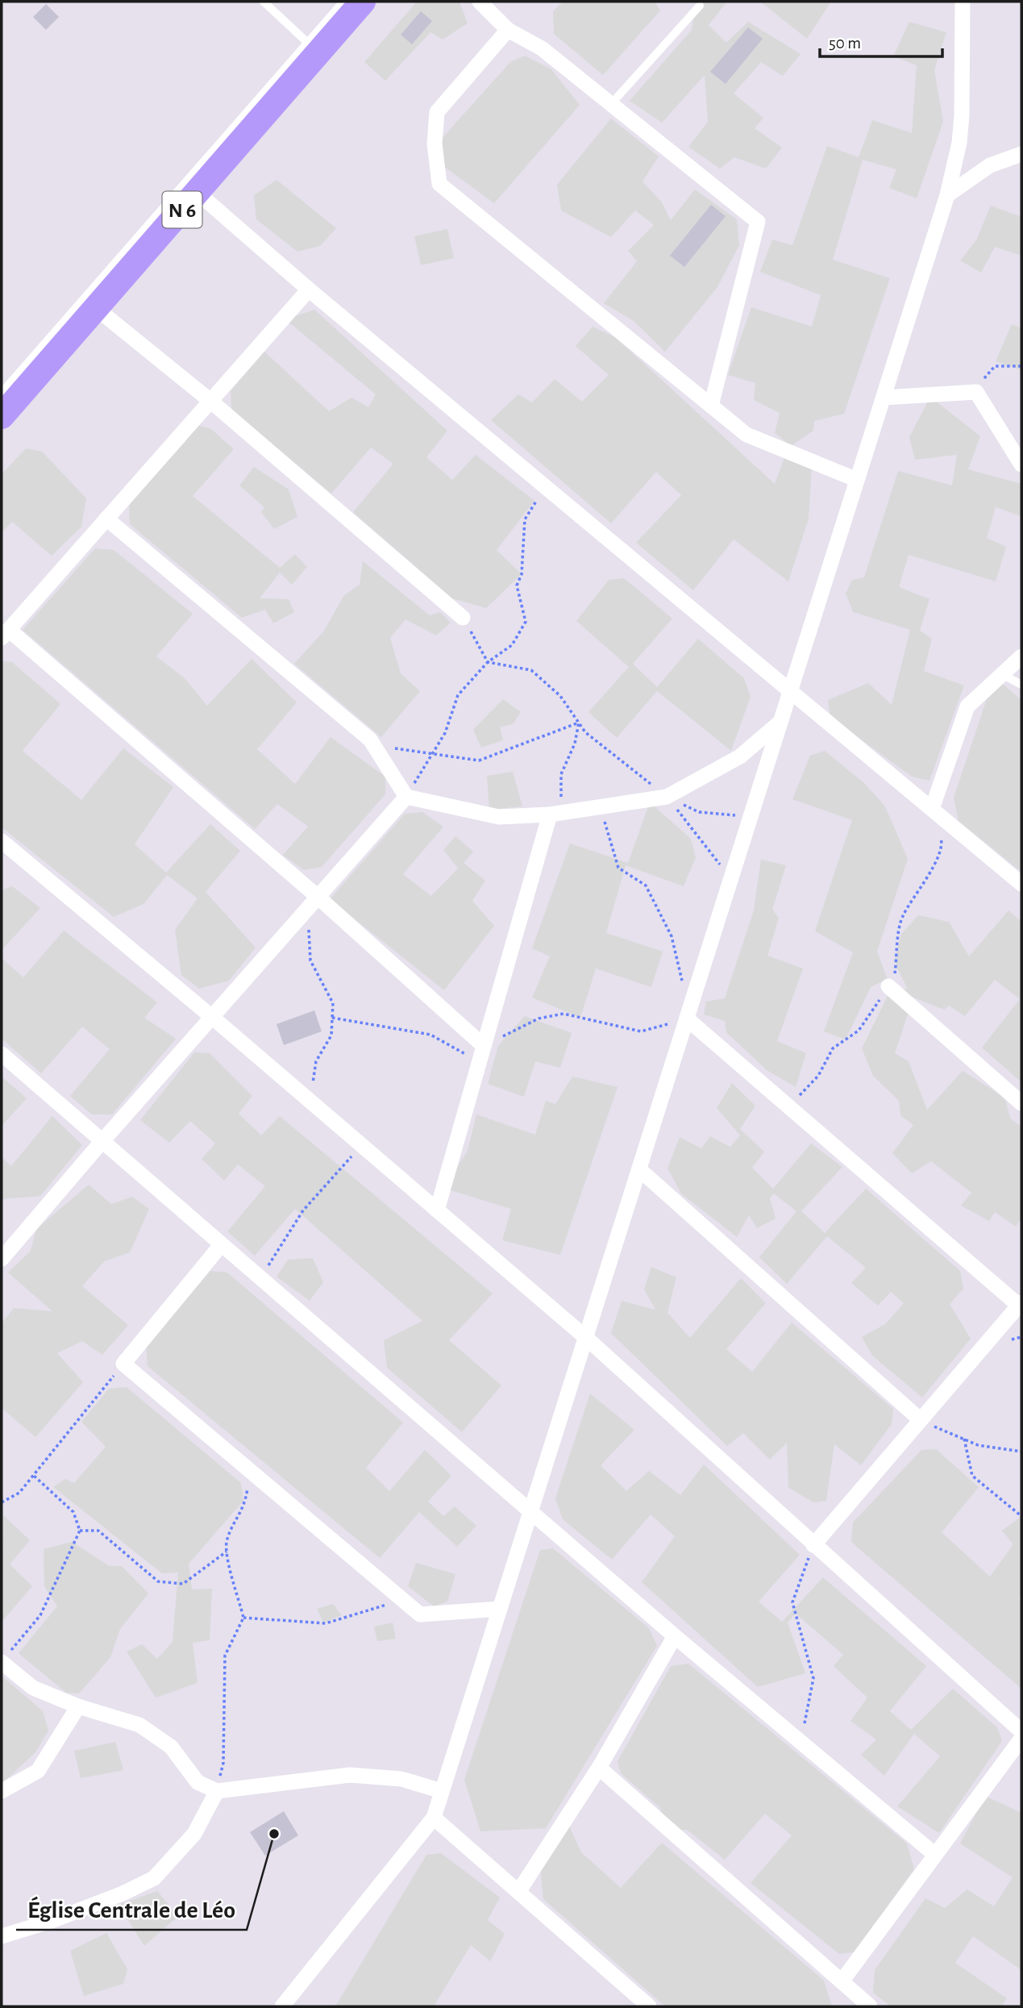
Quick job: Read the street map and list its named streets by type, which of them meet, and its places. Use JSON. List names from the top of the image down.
{
  "streets": {
    "main road": ["N 6"]
  },
  "places": ["Église Centrale de Léo"],
  "scale_bar": "50 m"
}
